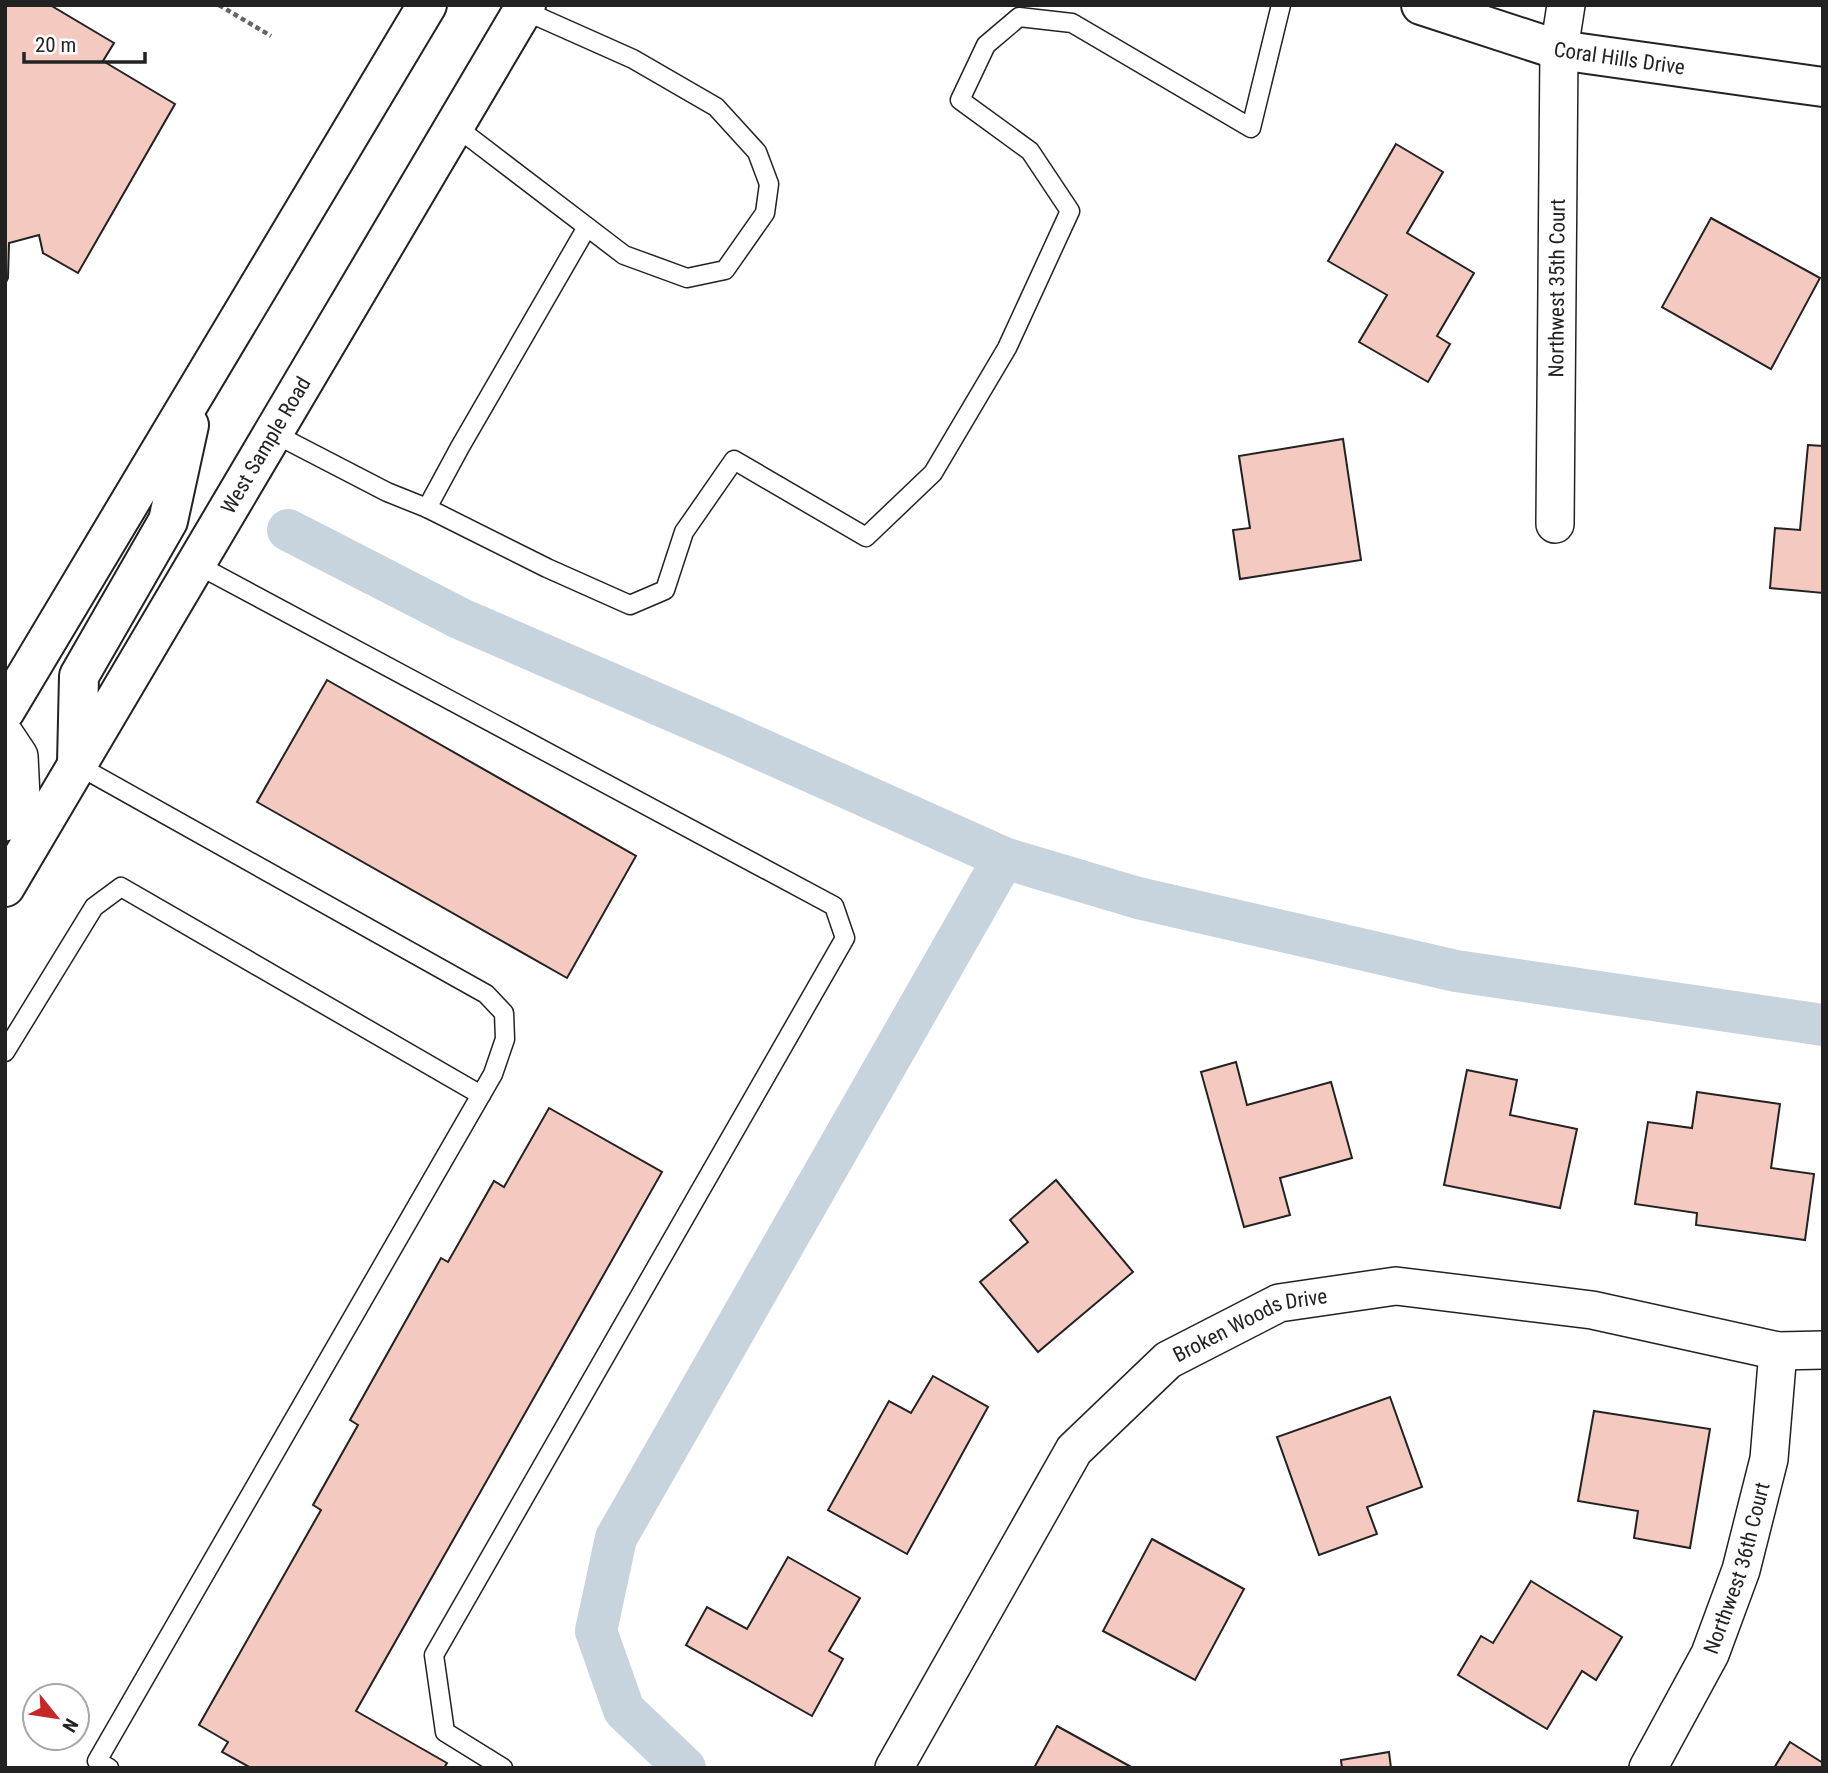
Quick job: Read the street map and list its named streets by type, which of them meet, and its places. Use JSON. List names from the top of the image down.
{
  "streets": {
    "main road": ["Coral Hills Drive", "West Sample Road"],
    "street": ["Northwest 35th Court", "Broken Woods Drive", "Northwest 36th Court"]
  },
  "crossings": [
    ["Coral Hills Drive", "Northwest 35th Court"],
    ["Broken Woods Drive", "Northwest 36th Court"]
  ],
  "scale_bar": "20 m",
  "north": "bottom right"
}
